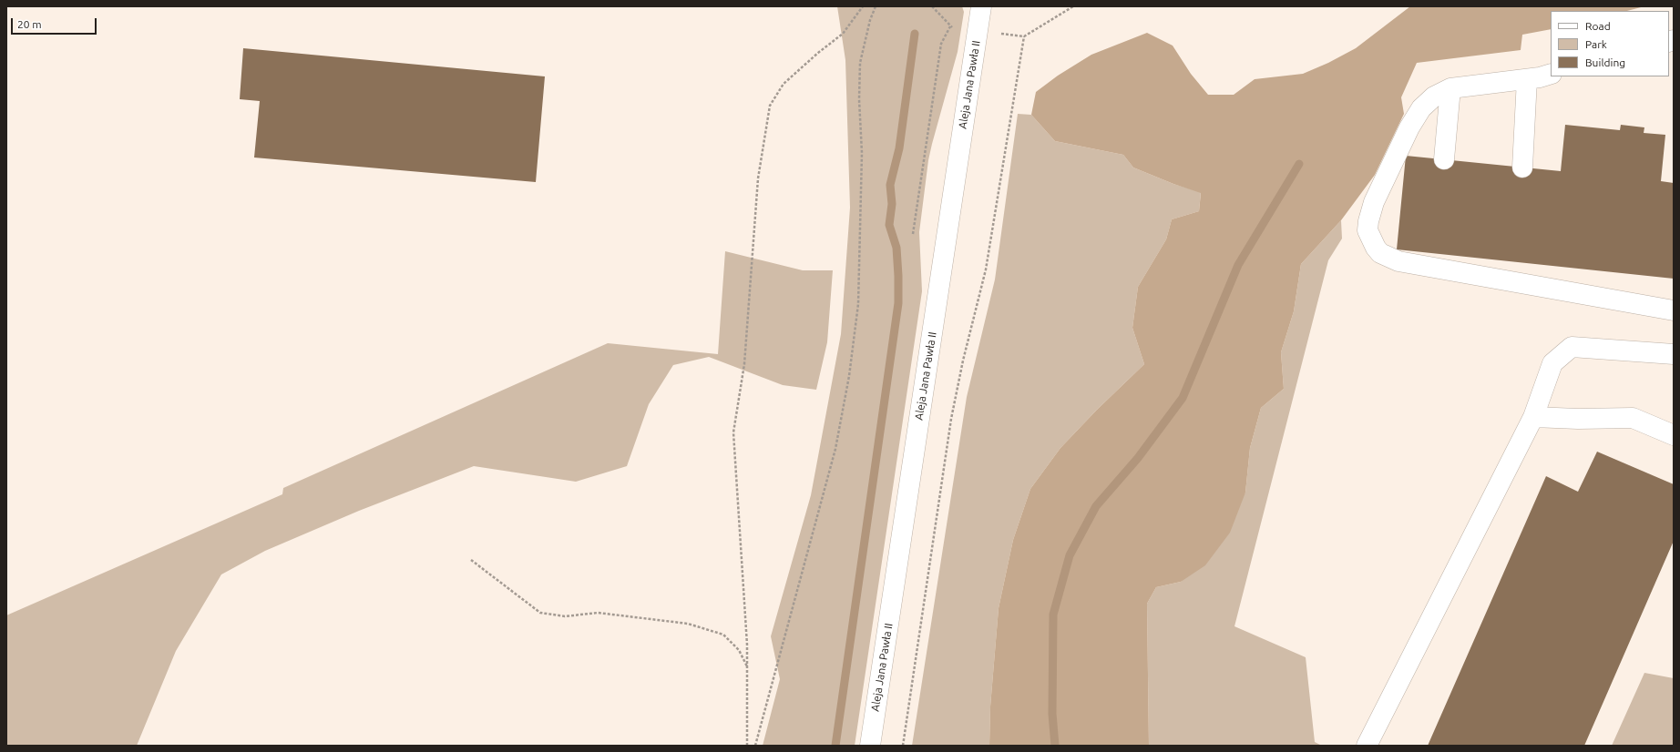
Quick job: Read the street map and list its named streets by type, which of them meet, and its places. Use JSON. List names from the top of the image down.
{
  "streets": {
    "street": ["Aleja Jana Pawła II"]
  },
  "legend": ["Road", "Park", "Building"],
  "scale_bar": "20 m"
}
